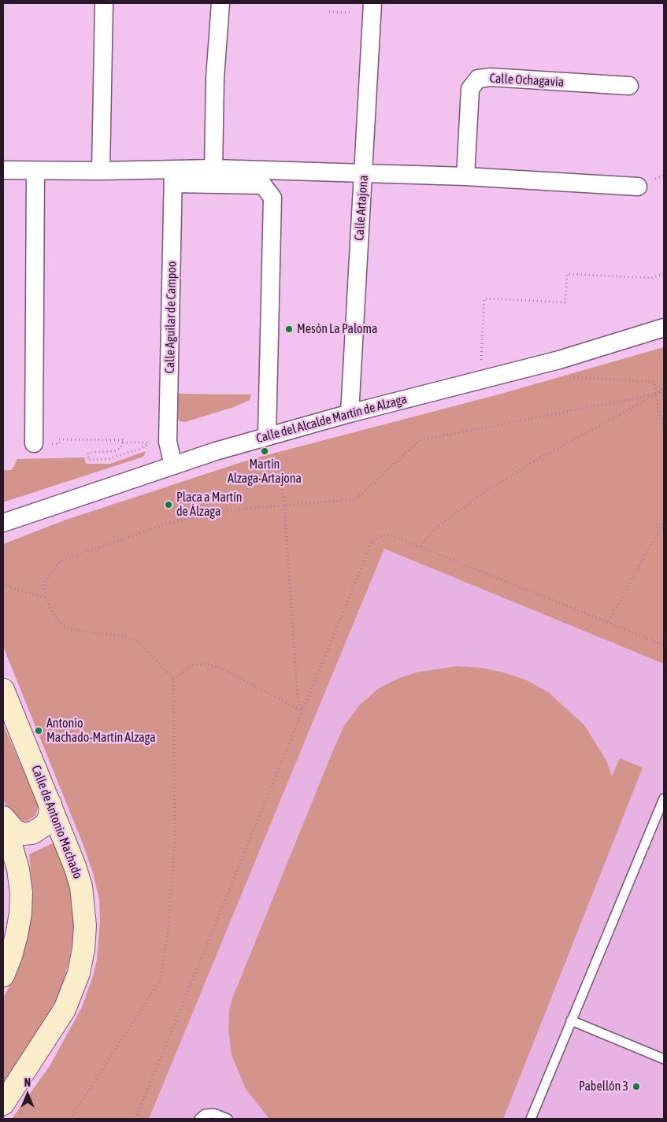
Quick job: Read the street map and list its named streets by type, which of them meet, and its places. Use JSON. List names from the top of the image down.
{
  "streets": {
    "street": [
      "Calle Ochagavia",
      "Calle Artajona",
      "Calle Aguilar de Campoo",
      "Calle del Alcalde Martín de Alzaga",
      "Calle de Antonio Machado"
    ]
  },
  "crossings": [
    ["Calle Artajona", "Calle del Alcalde Martín de Alzaga"],
    ["Calle Aguilar de Campoo", "Calle del Alcalde Martín de Alzaga"]
  ],
  "places": [
    "Mesón La Paloma",
    "Martín Alzaga-Artajona",
    "Placa a Martín de Álzaga",
    "Antonio Machado-Martín Alzaga",
    "Pabellón 3"
  ],
  "north": "top"
}
